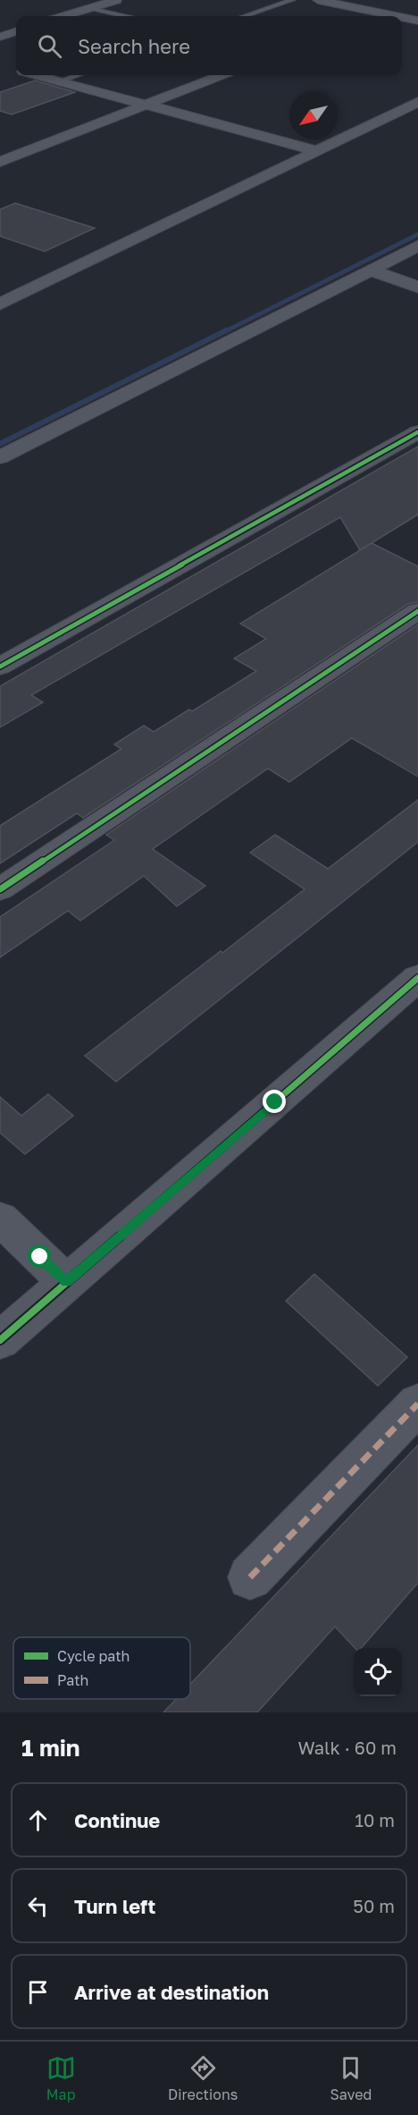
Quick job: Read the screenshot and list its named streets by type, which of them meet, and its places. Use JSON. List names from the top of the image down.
{
  "legend": ["Cycle path", "Path"],
  "north": "bottom left",
  "page": {
    "search": "Search here",
    "heading": ["1 min", "Walk · 60 m"],
    "list": [
      ["Continue", "10 m"],
      ["Turn left", "50 m"],
      "Arrive at destination"
    ],
    "nav": ["Map", "Directions", "Saved"]
  }
}
